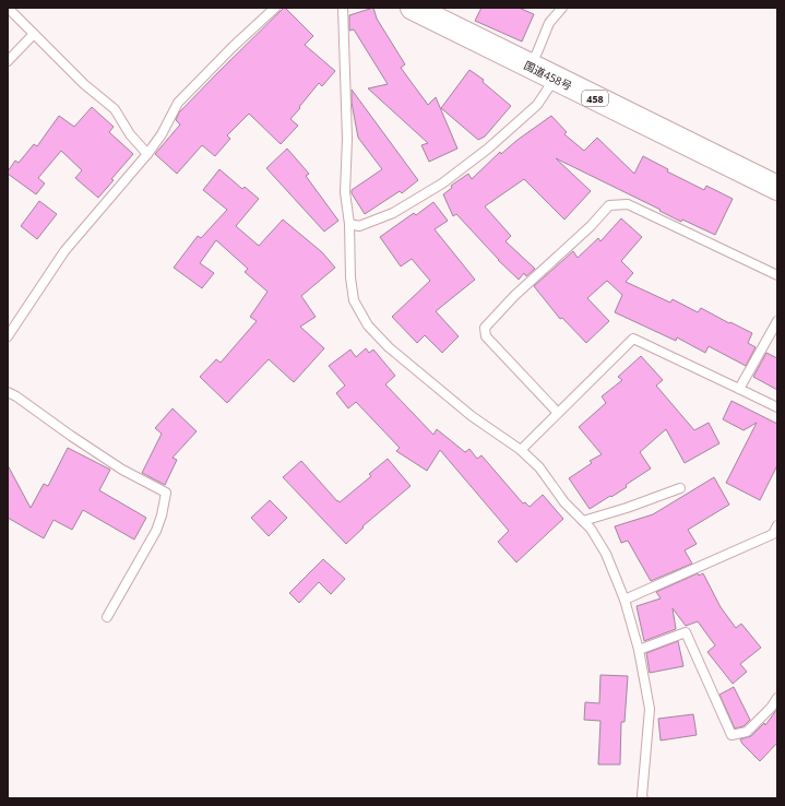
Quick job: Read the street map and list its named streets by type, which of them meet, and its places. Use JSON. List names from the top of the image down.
{
  "streets": {
    "highway": ["国道458号", "458"]
  }
}
